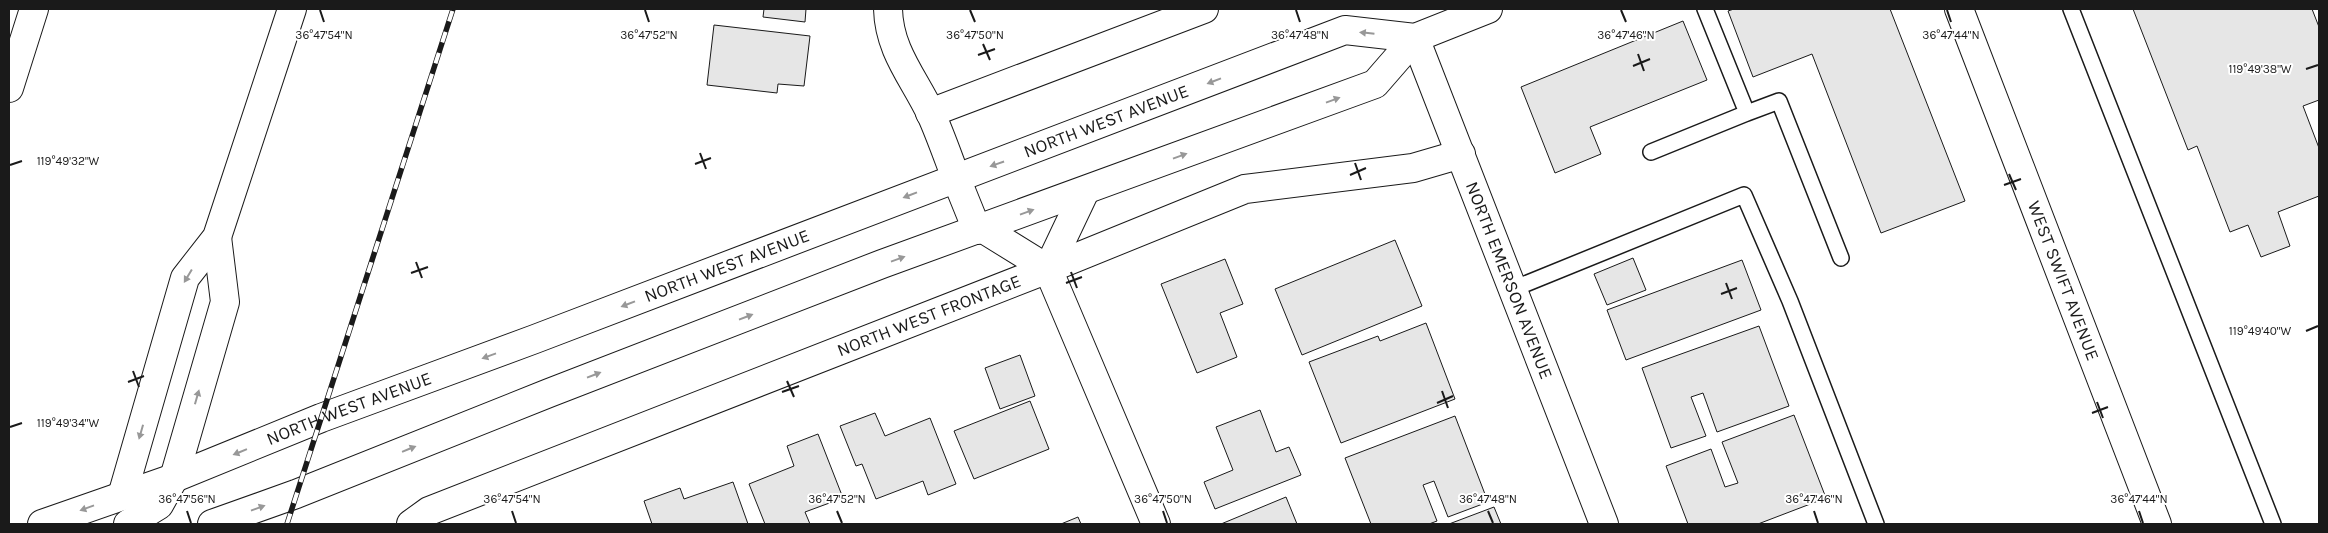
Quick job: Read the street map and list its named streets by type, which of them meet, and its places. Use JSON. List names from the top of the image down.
{
  "streets": {
    "street": [
      "NORTH WEST AVENUE",
      "NORTH EMERSON AVENUE",
      "WEST SWIFT AVENUE",
      "NORTH WEST FRONTAGE"
    ]
  },
  "crossings": [
    ["NORTH WEST AVENUE", "NORTH EMERSON AVENUE"],
    ["NORTH EMERSON AVENUE", "NORTH WEST FRONTAGE"]
  ],
  "coordinates": [
    "36°47'54\"N",
    "36°47'52\"N",
    "36°47'50\"N",
    "36°47'48\"N",
    "36°47'46\"N",
    "36°47'44\"N",
    "119°49'38\"W",
    "119°49'32\"W",
    "119°49'40\"W",
    "119°49'34\"W",
    "36°47'56\"N"
  ]
}
